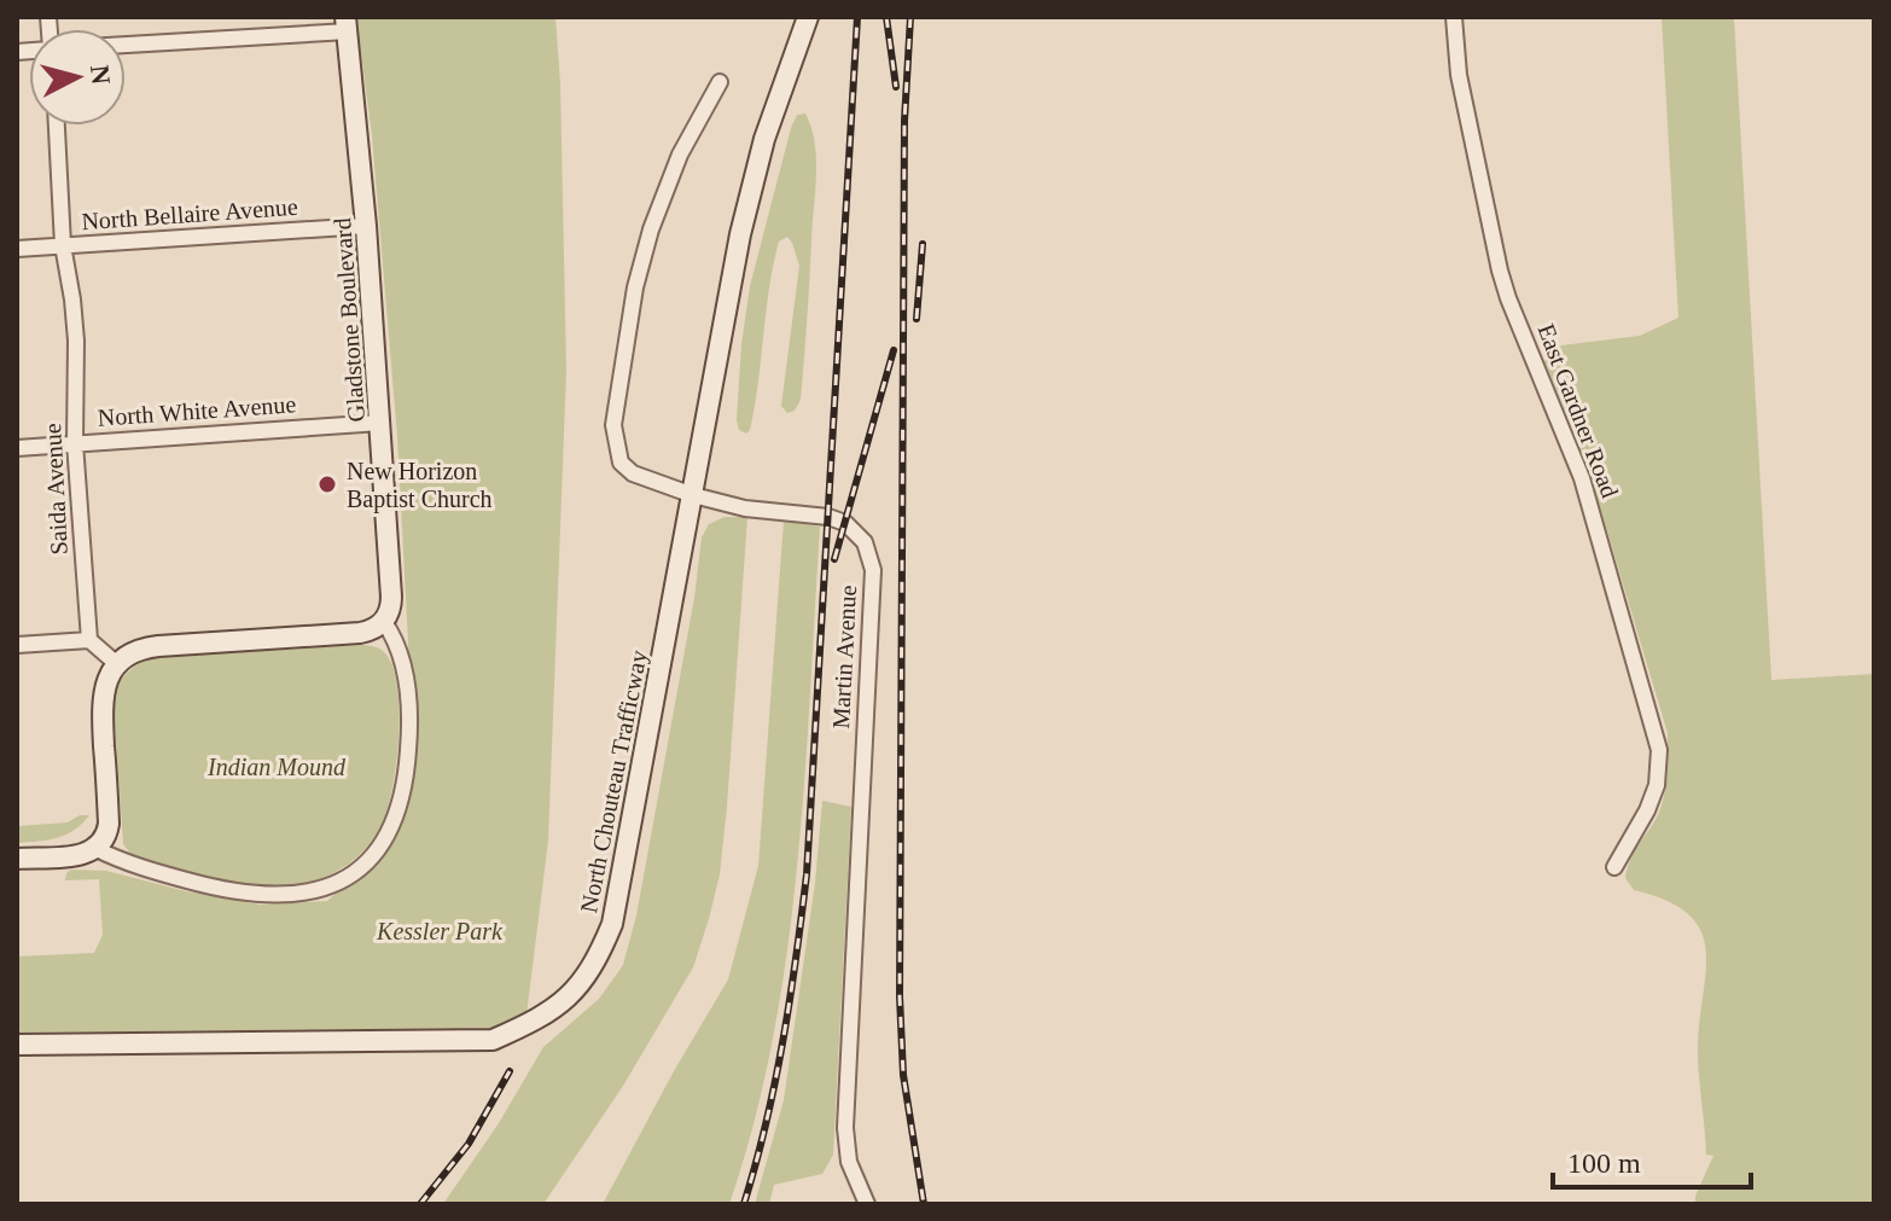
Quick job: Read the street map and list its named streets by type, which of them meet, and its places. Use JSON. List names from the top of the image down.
{
  "streets": {
    "main road": ["Gladstone Boulevard", "North Chouteau Trafficway"],
    "street": [
      "North Bellaire Avenue",
      "North White Avenue",
      "East Gardner Road",
      "Saida Avenue",
      "Martin Avenue"
    ]
  },
  "crossings": [
    ["North Bellaire Avenue", "Gladstone Boulevard"],
    ["North Bellaire Avenue", "Saida Avenue"],
    ["Gladstone Boulevard", "North White Avenue"],
    ["North White Avenue", "Saida Avenue"],
    ["Martin Avenue", "North Chouteau Trafficway"]
  ],
  "parks": ["Indian Mound", "Kessler Park"],
  "places": ["New Horizon Baptist Church"],
  "scale_bar": "100 m",
  "north": "right"
}
